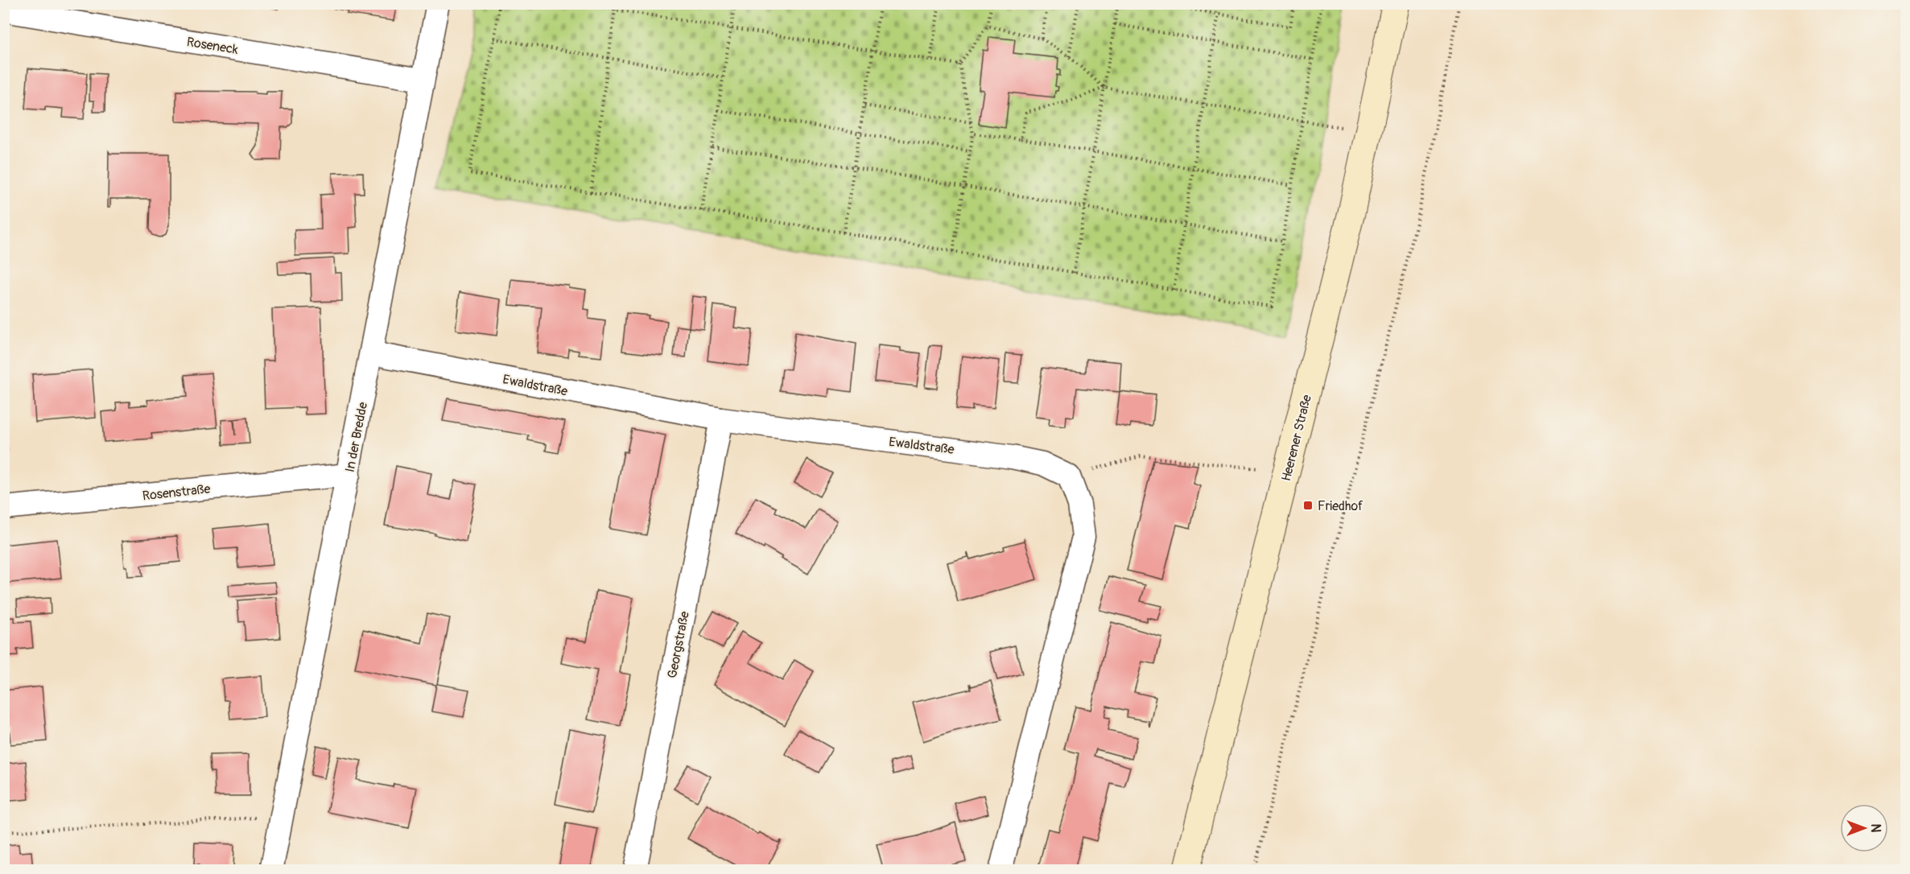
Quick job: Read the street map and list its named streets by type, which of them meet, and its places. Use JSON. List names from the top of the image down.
{
  "streets": {
    "main road": ["Heerener Straße"],
    "street": [
      "Roseneck",
      "Ewaldstraße",
      "In der Bredde",
      "Rosenstraße",
      "Georgstraße"
    ]
  },
  "crossings": [
    ["Roseneck", "In der Bredde"],
    ["Ewaldstraße", "In der Bredde"],
    ["Ewaldstraße", "Georgstraße"],
    ["In der Bredde", "Rosenstraße"]
  ],
  "places": {
    "transit": ["Friedhof"]
  },
  "north": "right"
}
